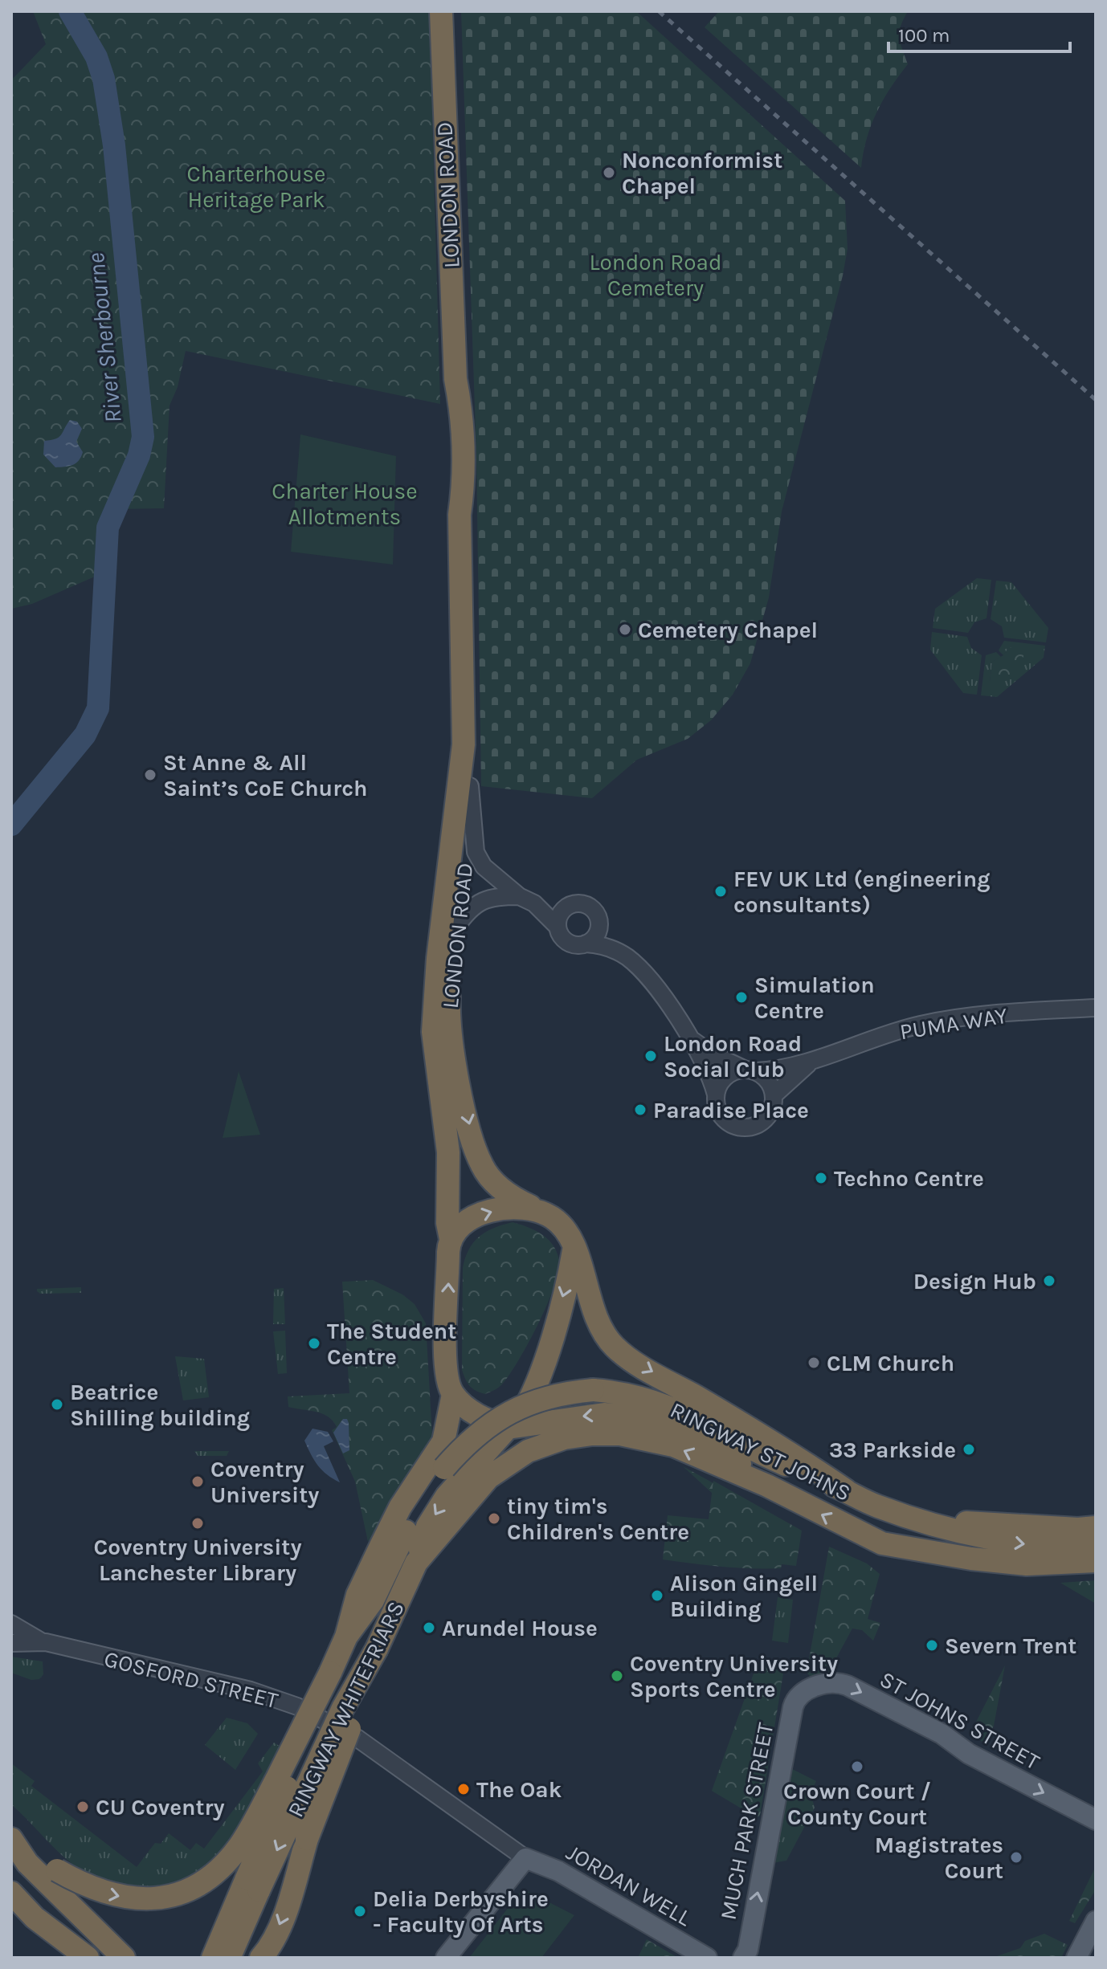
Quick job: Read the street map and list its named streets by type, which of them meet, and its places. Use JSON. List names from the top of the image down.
{
  "streets": {
    "highway": ["LONDON ROAD", "RINGWAY ST JOHNS", "RINGWAY WHITEFRIARS"],
    "main road": ["ST JOHNS STREET", "MUCH PARK STREET", "JORDAN WELL"],
    "street": ["PUMA WAY", "GOSFORD STREET"]
  },
  "crossings": [
    ["LONDON ROAD", "RINGWAY ST JOHNS"],
    ["RINGWAY ST JOHNS", "RINGWAY WHITEFRIARS"],
    ["GOSFORD STREET", "JORDAN WELL"],
    ["ST JOHNS STREET", "MUCH PARK STREET"]
  ],
  "one_way": ["ST JOHNS STREET", "MUCH PARK STREET"],
  "water": ["River Sherbourne"],
  "parks": ["Charterhouse Heritage Park", "London Road Cemetery", "Charter House Allotments"],
  "places": [
    "Nonconformist Chapel",
    "Cemetery Chapel",
    "St Anne & All Saint’s CoE Church",
    "FEV UK Ltd (engineering consultants)",
    "Simulation Centre",
    "London Road Social Club",
    "Paradise Place",
    "Techno Centre",
    "Design Hub",
    "The Student Centre",
    "CLM Church",
    "Beatrice Shilling building",
    "33 Parkside",
    "Coventry University",
    "tiny tim's Children's Centre",
    "Coventry University Lanchester Library",
    "Alison Gingell Building",
    "Arundel House",
    "Severn Trent",
    "Coventry University Sports Centre",
    "Crown Court / County Court",
    "The Oak",
    "CU Coventry",
    "Magistrates Court",
    "Delia Derbyshire - Faculty Of Arts"
  ],
  "scale_bar": "100 m"
}
